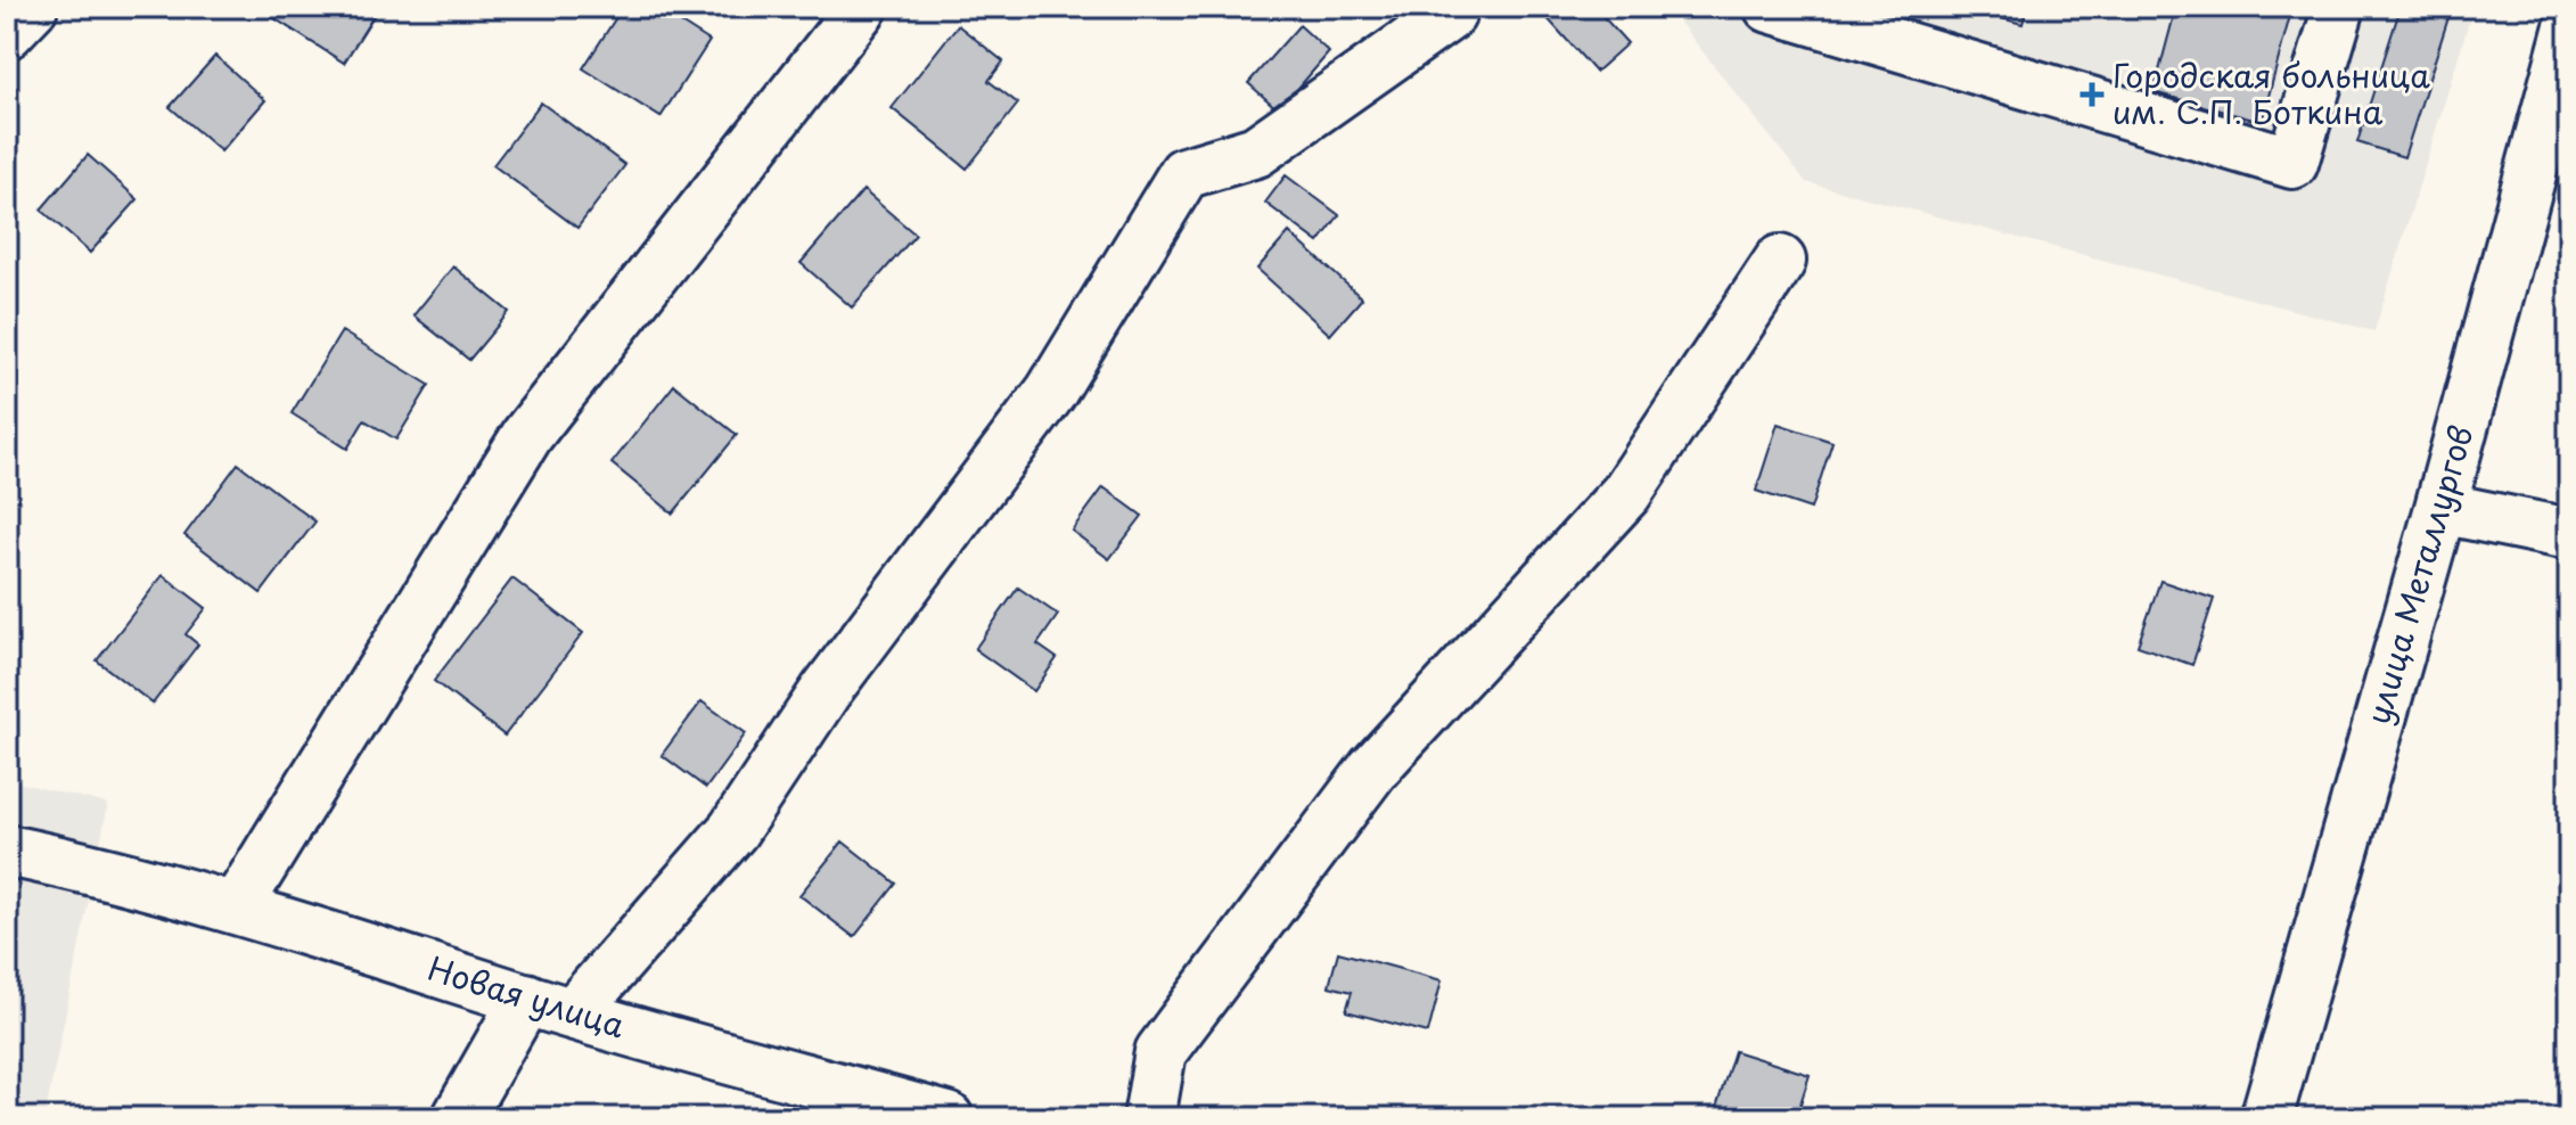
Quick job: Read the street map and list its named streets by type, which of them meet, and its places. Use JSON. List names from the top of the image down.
{
  "streets": {
    "street": ["улица Металлургов", "Новая улица"]
  },
  "places": {
    "health": ["Городская больница им. С.П. Боткина"]
  }
}
